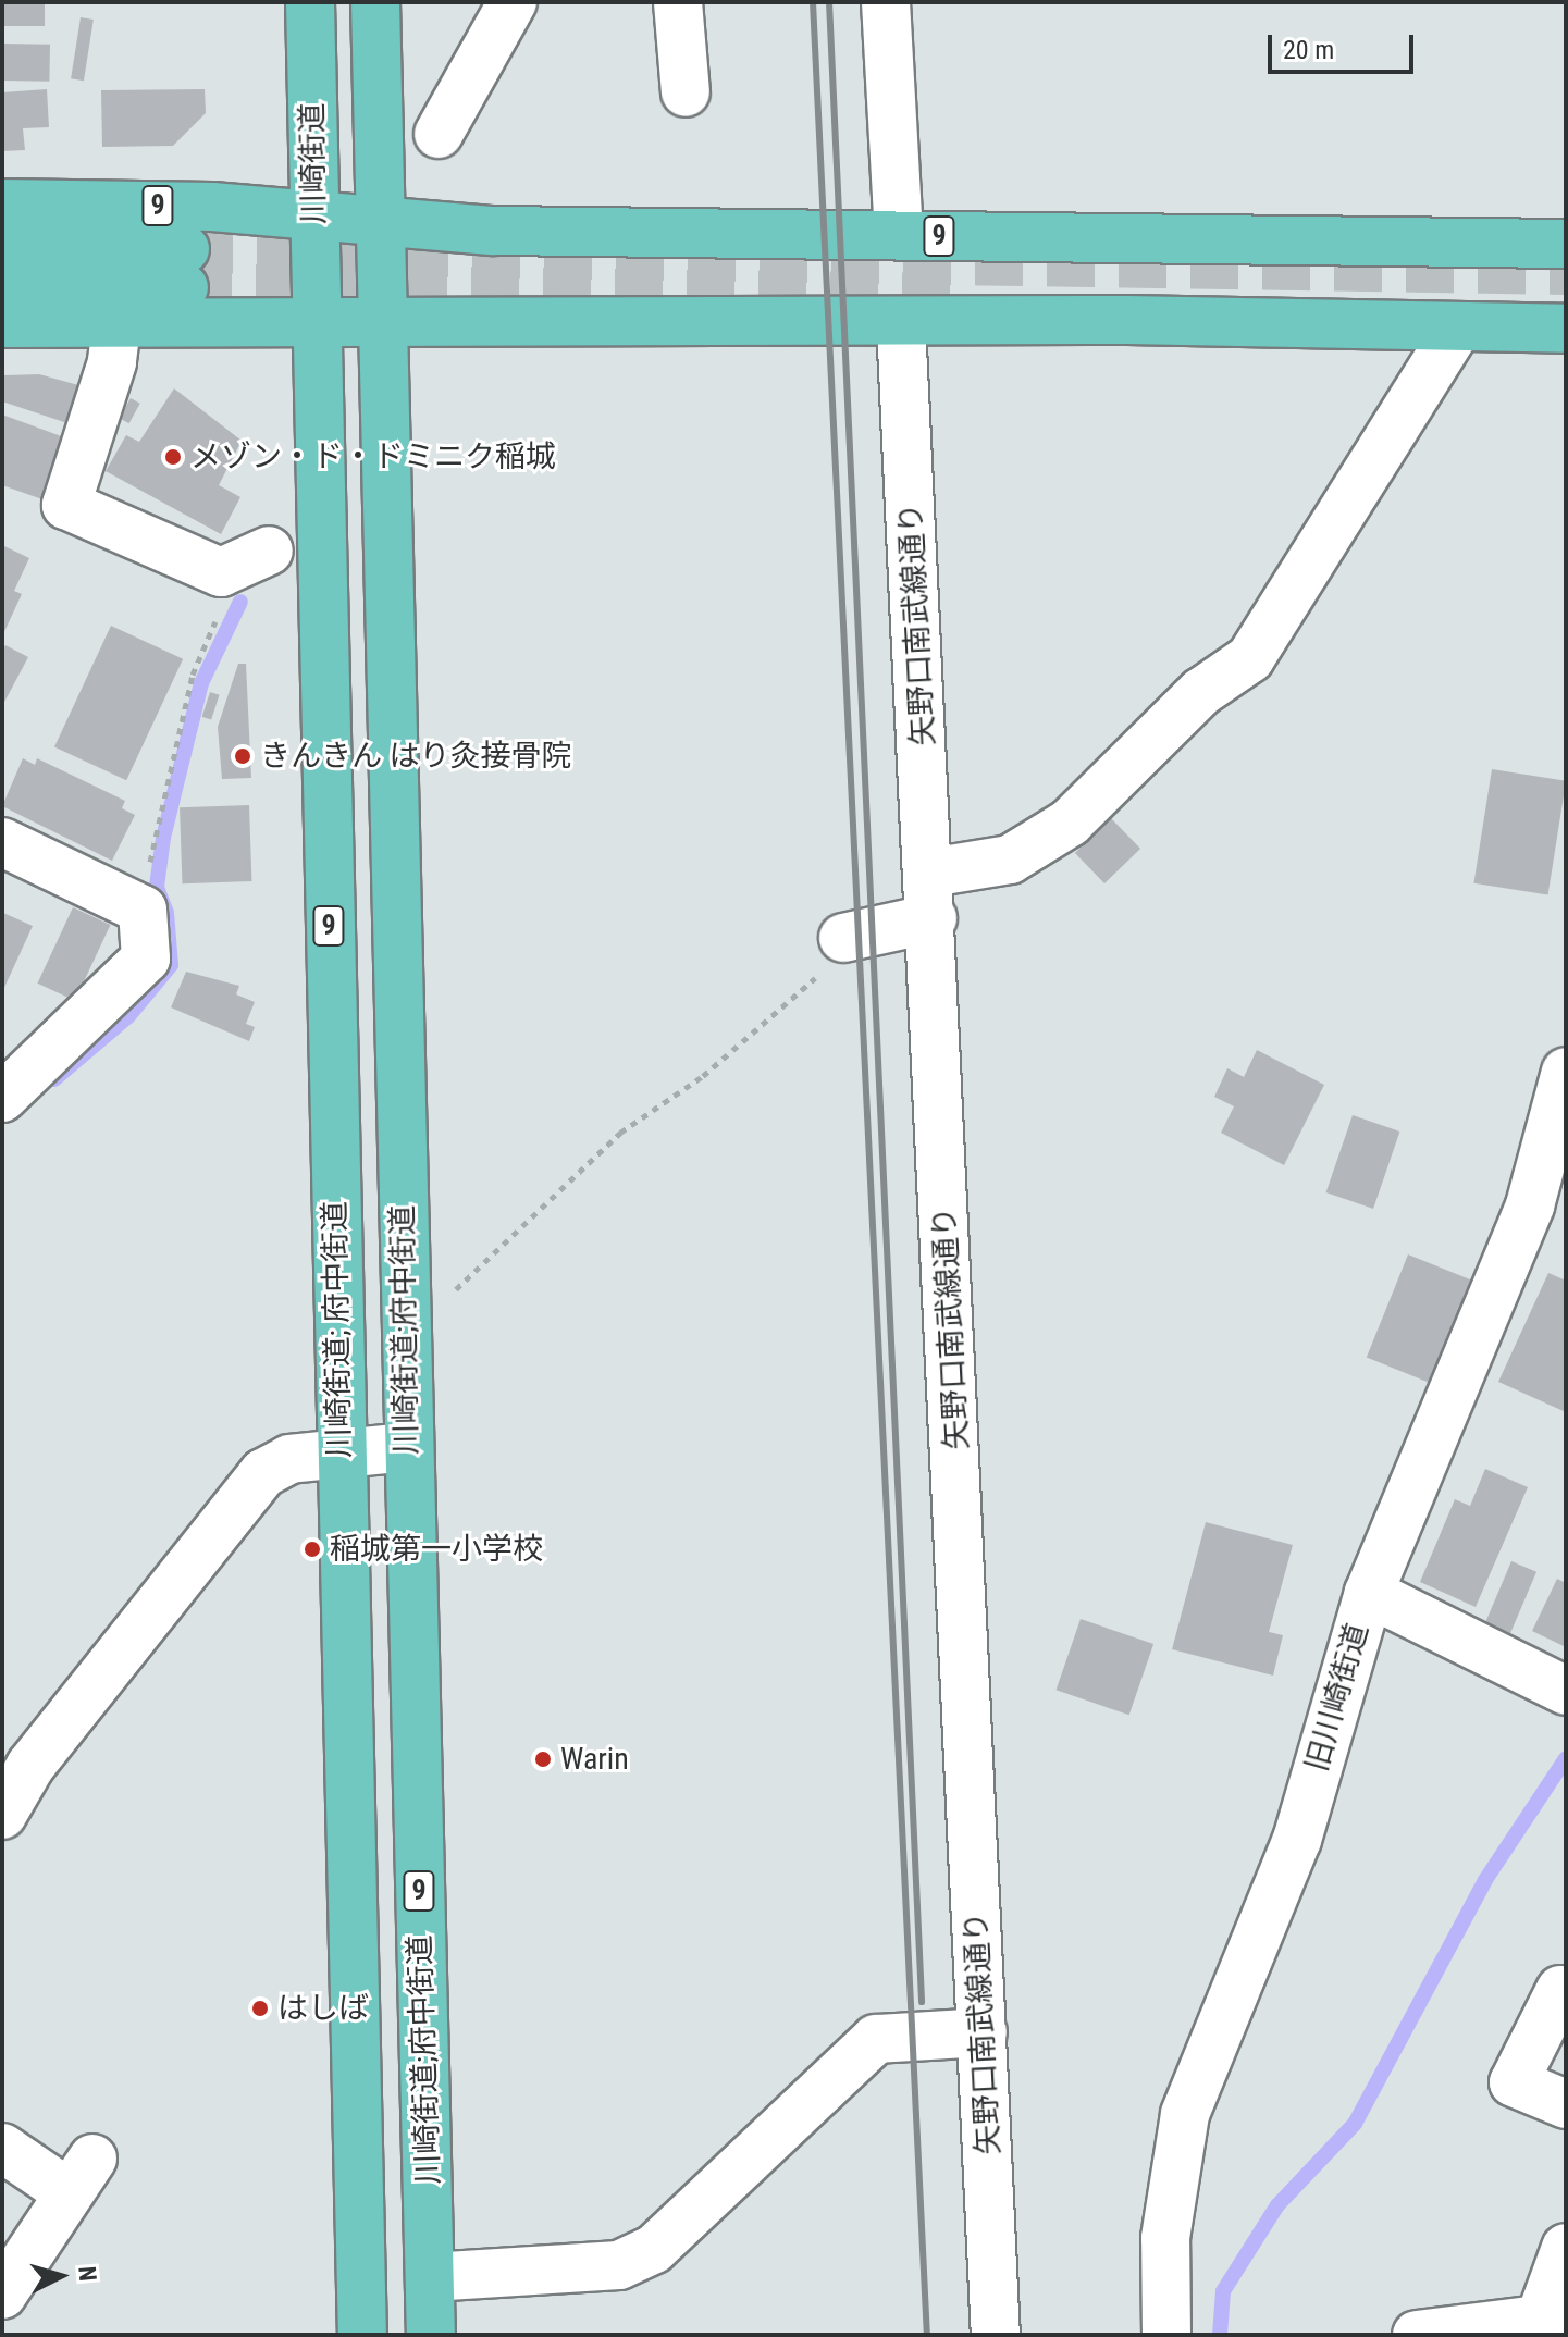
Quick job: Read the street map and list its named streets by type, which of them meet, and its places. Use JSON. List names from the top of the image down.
{
  "streets": {
    "main road": [
      "川崎街道",
      "9",
      "川崎街道; 府中街道",
      "川崎街道;府中街道"
    ],
    "street": ["矢野口南武線通り", "旧川崎街道"]
  },
  "crossings": [
    ["川崎街道", "9"],
    ["川崎街道", "川崎街道; 府中街道"],
    ["9", "川崎街道;府中街道"]
  ],
  "places": [
    "メゾン・ド・ドミニク稲城",
    "きんきん はり灸接骨院",
    "稲城第一小学校",
    "Warin",
    "はしば"
  ],
  "scale_bar": "20 m",
  "north": "right"
}
